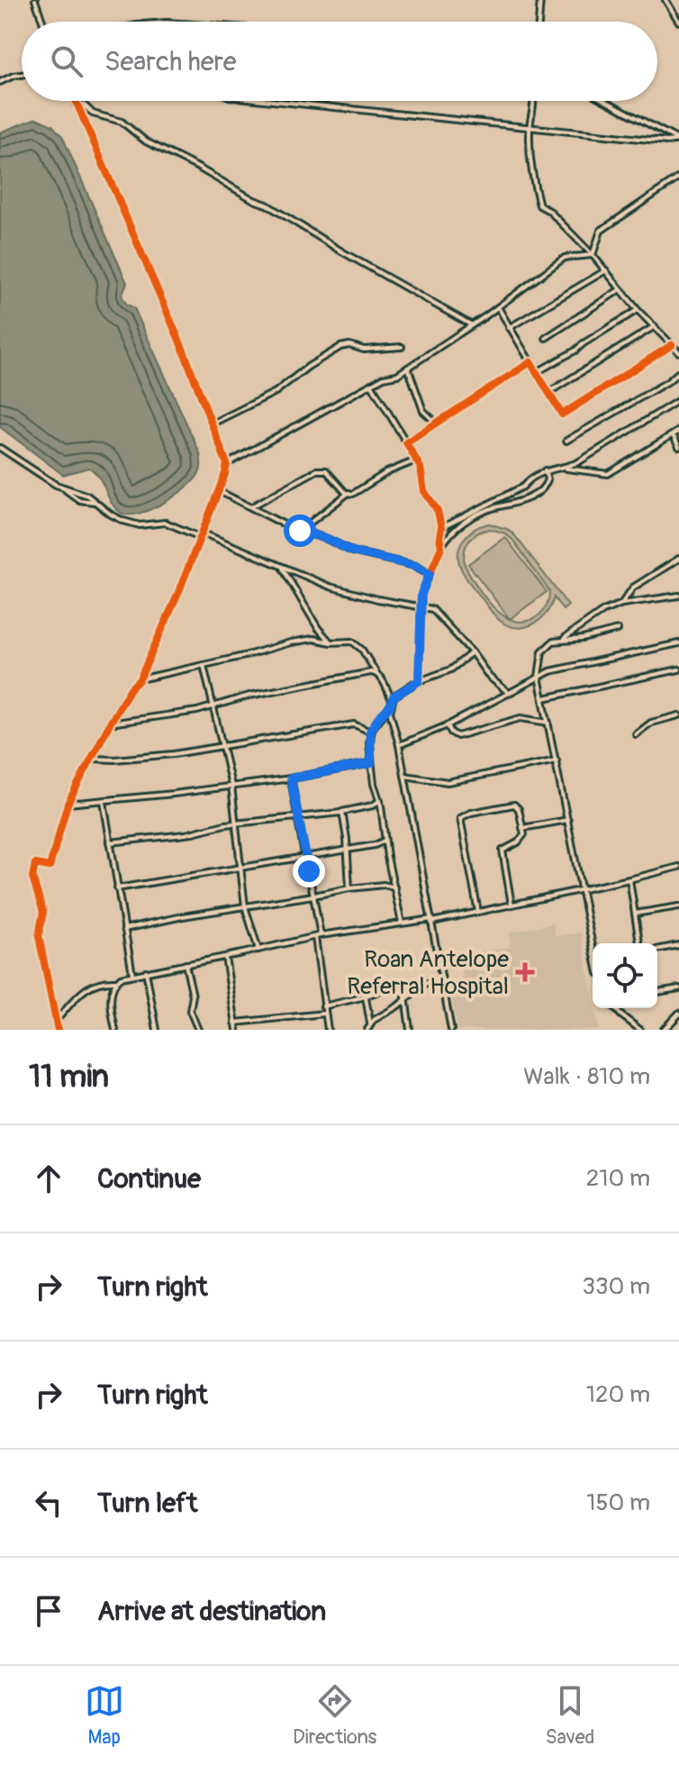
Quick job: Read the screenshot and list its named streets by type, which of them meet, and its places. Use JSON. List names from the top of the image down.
{
  "places": {
    "health": ["Roan Antelope Referral Hospital"]
  },
  "page": {
    "search": "Search here",
    "heading": ["11 min", "Walk · 810 m"],
    "list": [
      ["Continue", "210 m"],
      ["Turn right", "330 m"],
      ["Turn right", "120 m"],
      ["Turn left", "150 m"],
      "Arrive at destination"
    ],
    "nav": ["Map", "Directions", "Saved"]
  }
}
